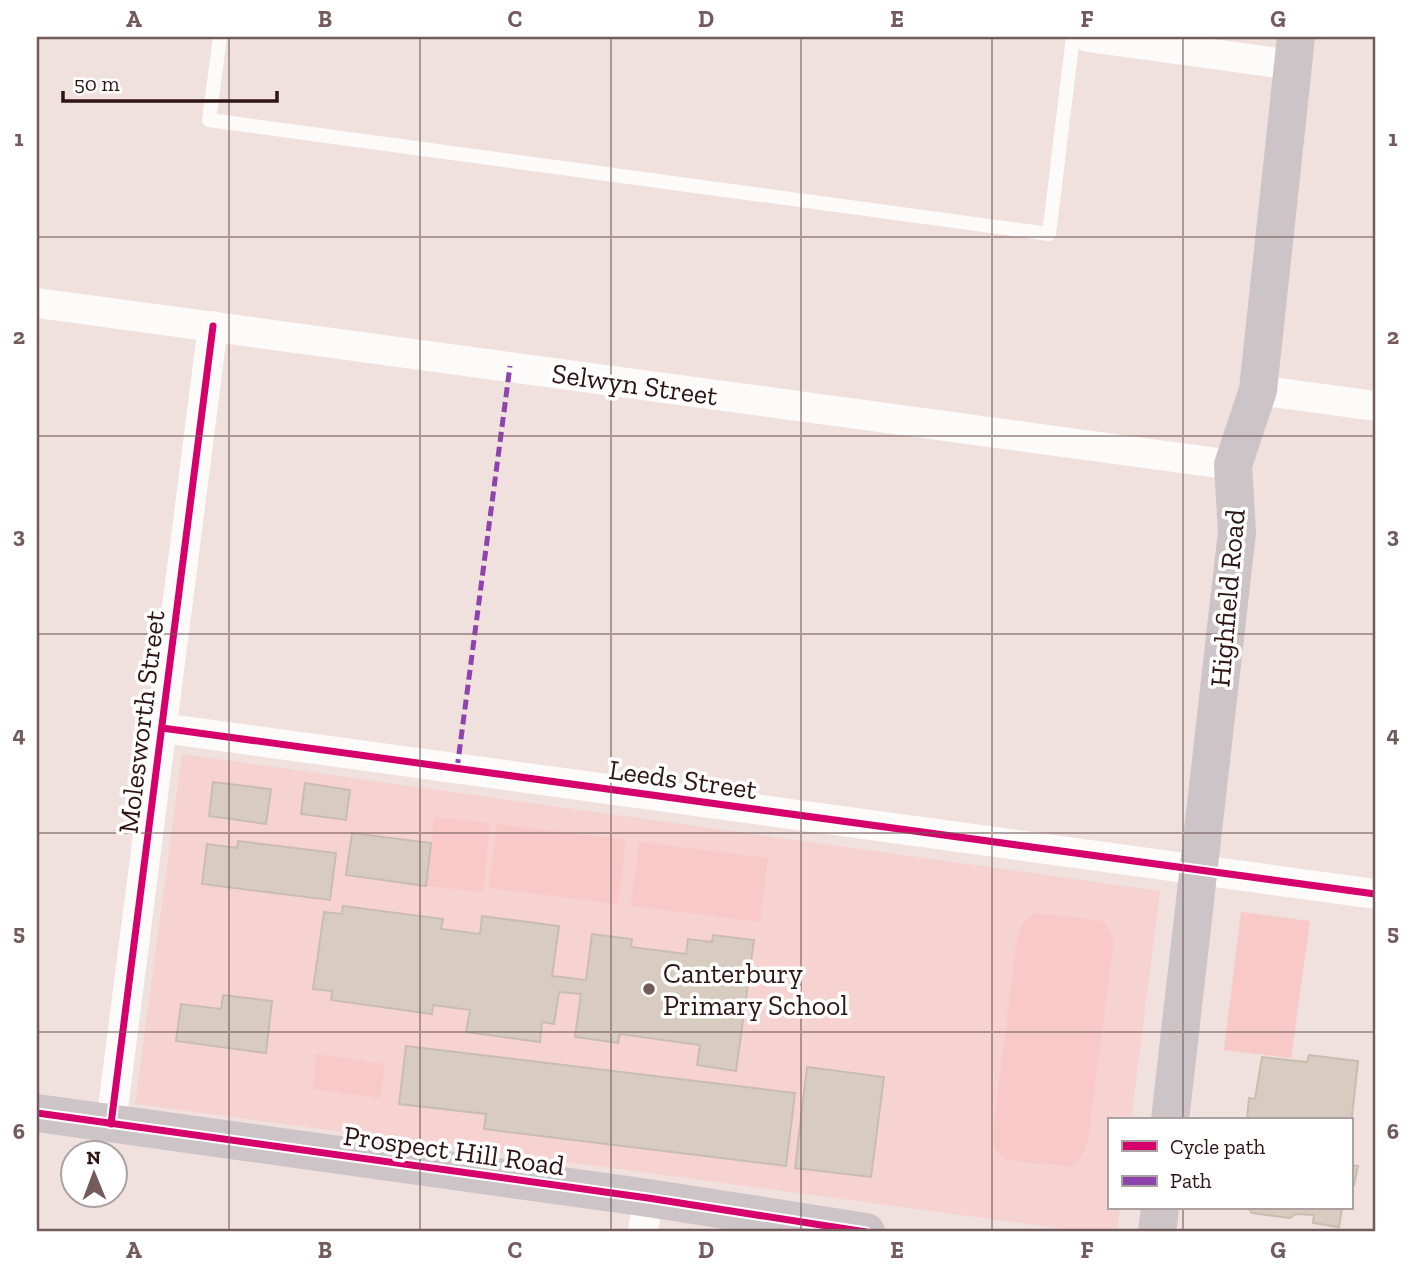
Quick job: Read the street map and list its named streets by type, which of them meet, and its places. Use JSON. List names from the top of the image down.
{
  "streets": {
    "main road": ["Highfield Road", "Prospect Hill Road"],
    "street": ["Selwyn Street", "Molesworth Street", "Leeds Street"]
  },
  "crossings": [
    ["Selwyn Street", "Highfield Road"],
    ["Selwyn Street", "Molesworth Street"],
    ["Highfield Road", "Leeds Street"],
    ["Molesworth Street", "Leeds Street"],
    ["Molesworth Street", "Prospect Hill Road"]
  ],
  "places": ["Canterbury Primary School"],
  "legend": ["Cycle path", "Path"],
  "scale_bar": "50 m",
  "north": "top",
  "grid": {
    "columns": [
      "A",
      "B",
      "C",
      "D",
      "E",
      "F",
      "G"
    ],
    "rows": [
      "1",
      "2",
      "3",
      "4",
      "5",
      "6"
    ]
  }
}
